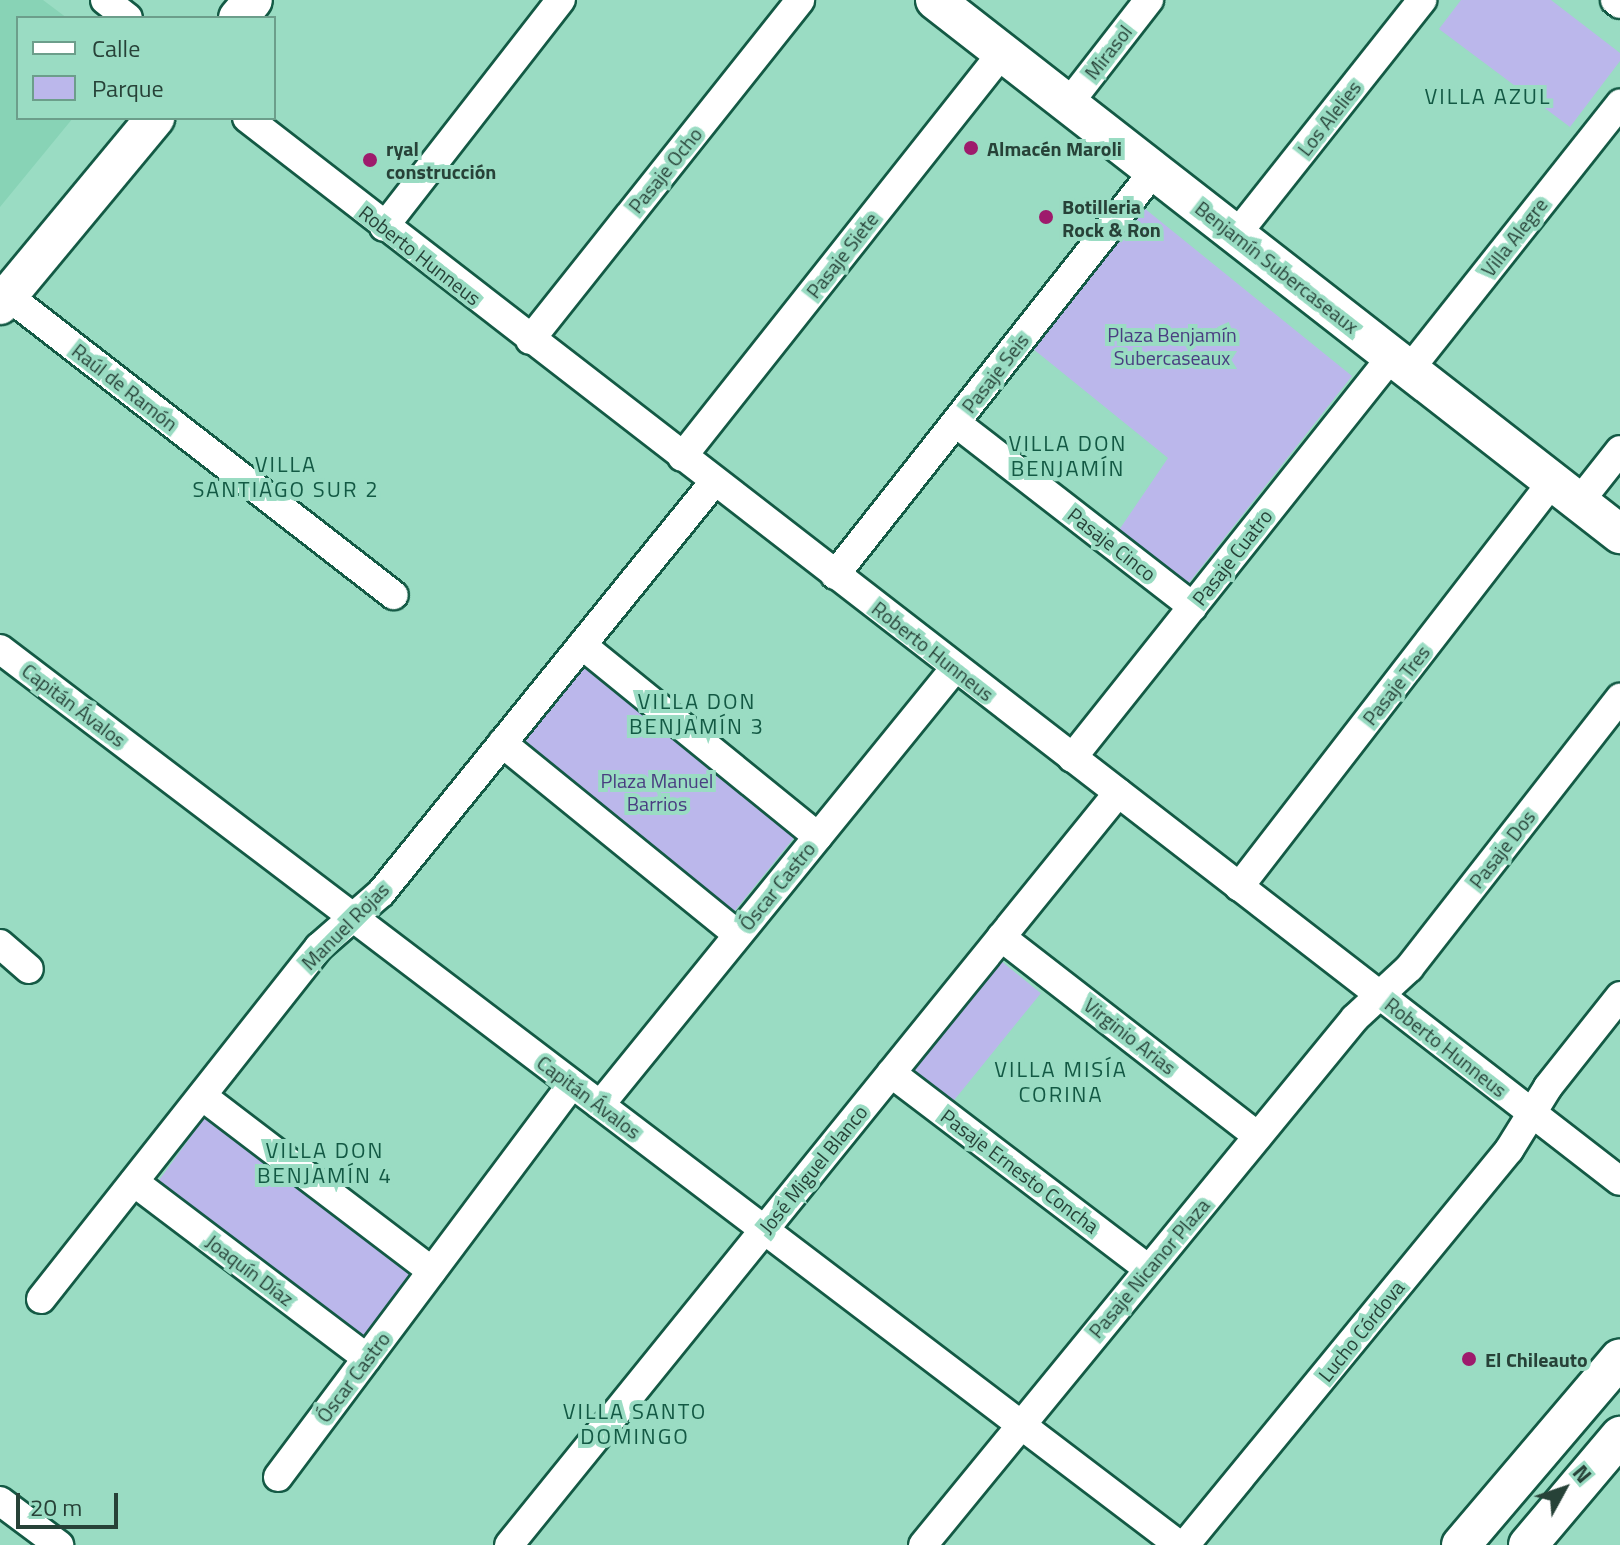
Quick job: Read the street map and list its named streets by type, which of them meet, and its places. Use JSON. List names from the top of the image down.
{
  "streets": {
    "street": [
      "Mirasol",
      "Los Alelies",
      "Pasaje Ocho",
      "Villa Alegre",
      "Roberto Hunneus",
      "Pasaje Siete",
      "Benjamín Subercaseaux",
      "Pasaje Seis",
      "Raúl de Ramón",
      "Pasaje Cinco",
      "Pasaje Cuatro",
      "Pasaje Tres",
      "Capitán Ávalos",
      "Pasaje Dos",
      "Óscar Castro",
      "Manuel Rojas",
      "Virginio Arias",
      "José Miguel Blanco",
      "Pasaje Ernesto Concha",
      "Pasaje Nicanor Plaza",
      "Joaquín Díaz",
      "Lucho Córdova"
    ]
  },
  "crossings": [
    ["Mirasol", "Benjamín Subercaseaux"],
    ["Los Alelies", "Benjamín Subercaseaux"],
    ["Pasaje Ocho", "Roberto Hunneus"],
    ["Villa Alegre", "Benjamín Subercaseaux"],
    ["Villa Alegre", "Pasaje Cuatro"],
    ["Roberto Hunneus", "Pasaje Siete"],
    ["Roberto Hunneus", "Pasaje Seis"],
    ["Roberto Hunneus", "Pasaje Cuatro"],
    ["Roberto Hunneus", "Pasaje Tres"],
    ["Roberto Hunneus", "Pasaje Dos"],
    ["Roberto Hunneus", "Óscar Castro"],
    ["Roberto Hunneus", "Manuel Rojas"],
    ["Roberto Hunneus", "José Miguel Blanco"],
    ["Roberto Hunneus", "Pasaje Nicanor Plaza"],
    ["Roberto Hunneus", "Lucho Córdova"],
    ["Pasaje Siete", "Benjamín Subercaseaux"],
    ["Benjamín Subercaseaux", "Pasaje Seis"],
    ["Benjamín Subercaseaux", "Pasaje Cuatro"],
    ["Benjamín Subercaseaux", "Pasaje Tres"],
    ["Pasaje Seis", "Pasaje Cinco"],
    ["Pasaje Cinco", "Pasaje Cuatro"],
    ["Capitán Ávalos", "Óscar Castro"],
    ["Capitán Ávalos", "Manuel Rojas"],
    ["Capitán Ávalos", "José Miguel Blanco"],
    ["Capitán Ávalos", "Pasaje Nicanor Plaza"],
    ["Capitán Ávalos", "Lucho Córdova"],
    ["Pasaje Dos", "Pasaje Nicanor Plaza"],
    ["Óscar Castro", "Joaquín Díaz"],
    ["Manuel Rojas", "Joaquín Díaz"],
    ["Virginio Arias", "José Miguel Blanco"],
    ["Virginio Arias", "Pasaje Nicanor Plaza"],
    ["José Miguel Blanco", "Pasaje Ernesto Concha"],
    ["Pasaje Ernesto Concha", "Pasaje Nicanor Plaza"]
  ],
  "districts": [
    "VILLA AZUL",
    "VILLA DON BENJAMÍN",
    "VILLA SANTIAGO SUR 2",
    "VILLA DON BENJAMÍN 3",
    "VILLA MISÍA CORINA",
    "VILLA DON BENJAMÍN 4",
    "VILLA SANTO DOMINGO"
  ],
  "parks": ["Plaza Benjamín Subercaseaux", "Plaza Manuel Barrios"],
  "places": [
    "Almacén Maroli",
    "ryal construcción",
    "Botilleria Rock & Ron",
    "El Chileauto"
  ],
  "legend": ["Calle", "Parque"],
  "scale_bar": "20 m",
  "north": "top right"
}
